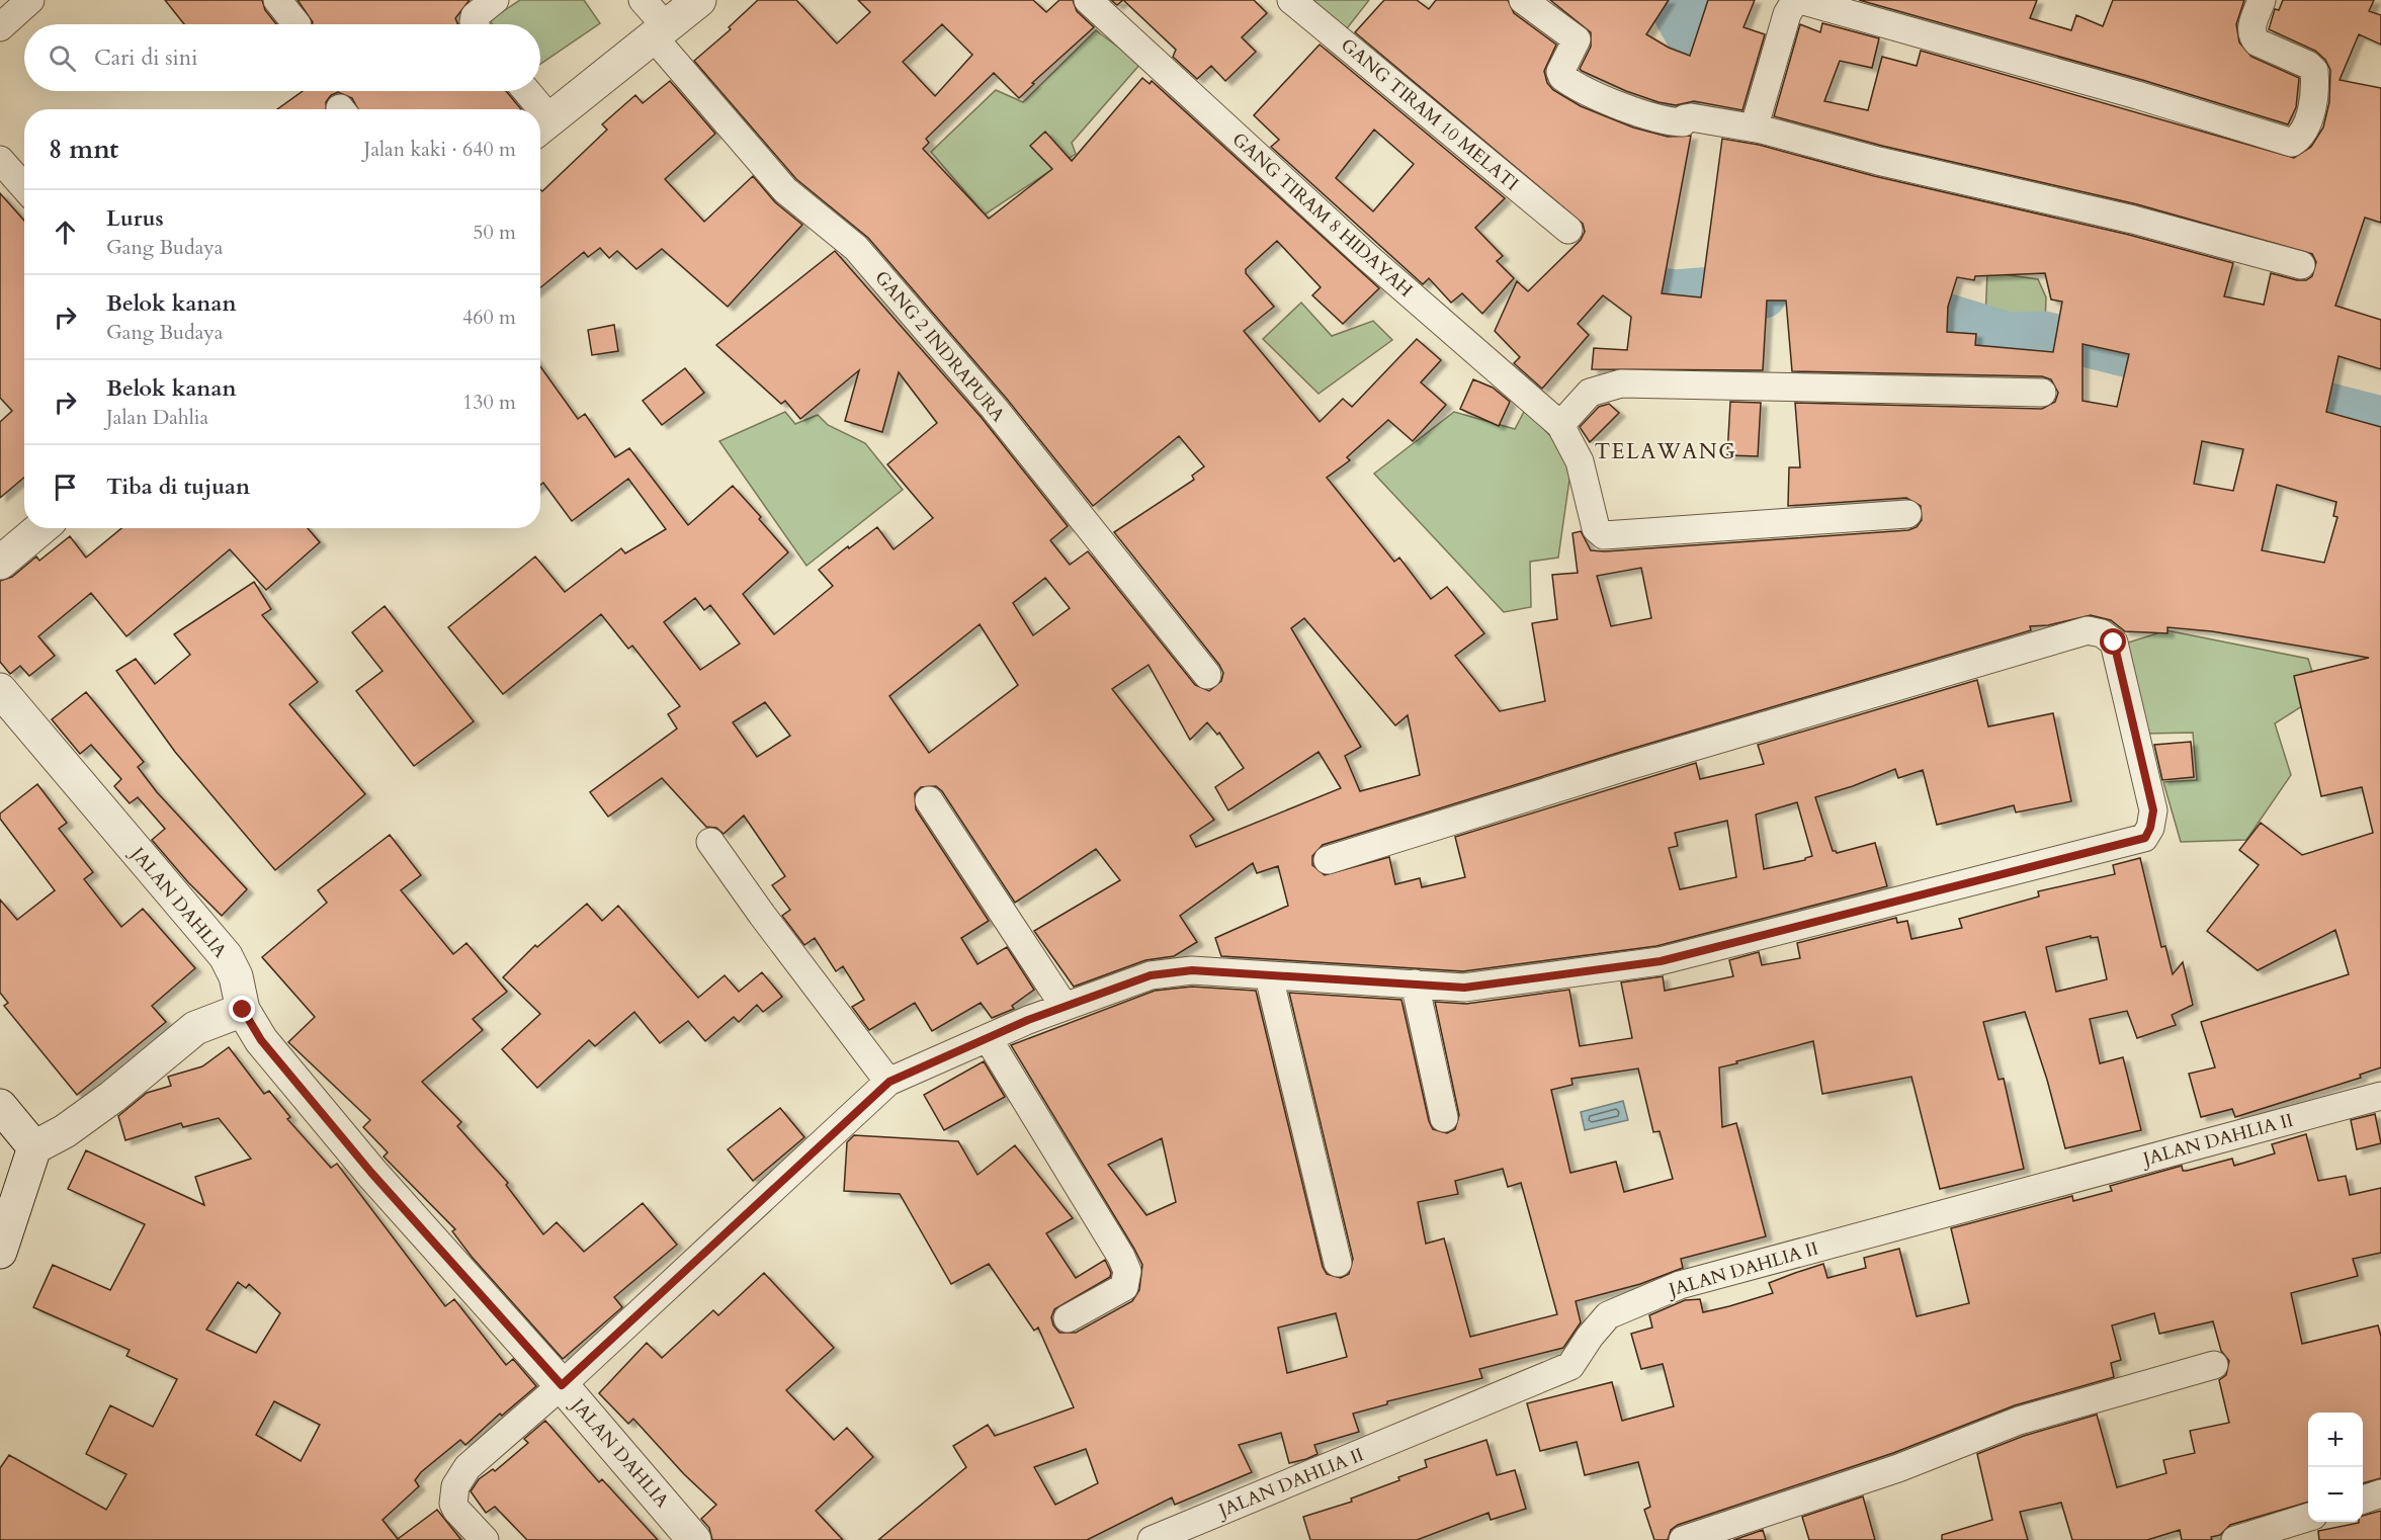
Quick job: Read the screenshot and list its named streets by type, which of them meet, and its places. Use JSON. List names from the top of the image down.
{
  "streets": {
    "street": [
      "GANG TIRAM 10 MELATI",
      "GANG TIRAM 8 HIDAYAH",
      "GANG 2 INDRAPURA",
      "JALAN DAHLIA",
      "JALAN DAHLIA II"
    ]
  },
  "districts": ["TELAWANG"],
  "page": {
    "search": "Cari di sini",
    "heading": ["8 mnt", "Jalan kaki · 640 m"],
    "list": [
      ["Lurus", "Gang Budaya", "50 m"],
      ["Belok kanan", "Gang Budaya", "460 m"],
      ["Belok kanan", "Jalan Dahlia", "130 m"],
      "Tiba di tujuan"
    ],
    "map_buttons": ["+", "−"]
  }
}
